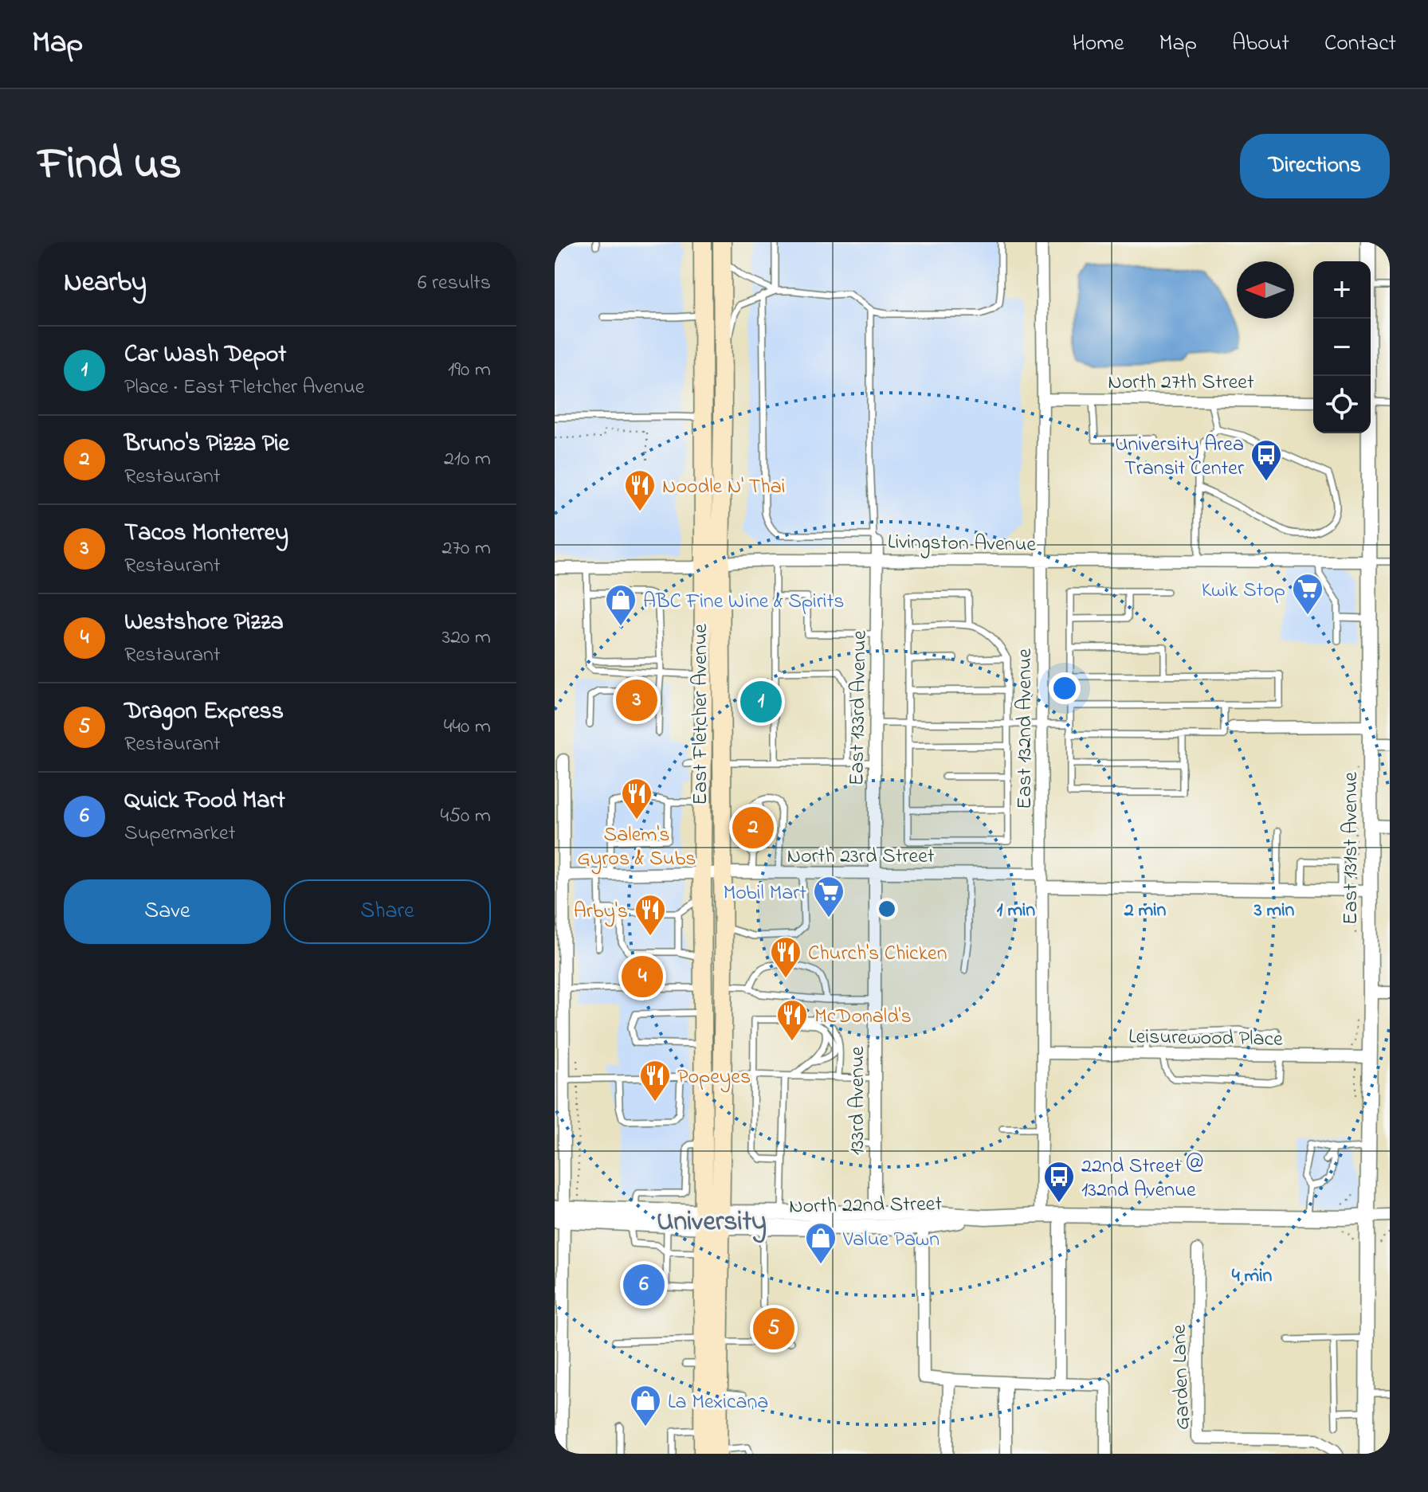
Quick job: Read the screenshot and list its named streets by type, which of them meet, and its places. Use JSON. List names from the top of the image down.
{
  "streets": {
    "main road": ["East Fletcher Avenue"],
    "street": [
      "North 27th Street",
      "Livingston Avenue",
      "East 133rd Avenue",
      "East 132nd Avenue",
      "East 131st Avenue",
      "North 23rd Street",
      "Leisurewood Place",
      "133rd Avenue",
      "North 22nd Street",
      "Garden Lane"
    ]
  },
  "crossings": [
    ["North 27th Street", "East 132nd Avenue"],
    ["Livingston Avenue", "East 133rd Avenue"],
    ["Livingston Avenue", "East Fletcher Avenue"],
    ["Livingston Avenue", "East 132nd Avenue"],
    ["Livingston Avenue", "East 131st Avenue"],
    ["East 133rd Avenue", "North 23rd Street"],
    ["East 133rd Avenue", "133rd Avenue"],
    ["East Fletcher Avenue", "North 23rd Street"],
    ["East Fletcher Avenue", "North 22nd Street"],
    ["East 132nd Avenue", "North 23rd Street"],
    ["East 132nd Avenue", "Leisurewood Place"],
    ["East 132nd Avenue", "North 22nd Street"],
    ["East 131st Avenue", "Leisurewood Place"],
    ["East 131st Avenue", "North 22nd Street"],
    ["North 23rd Street", "133rd Avenue"],
    ["133rd Avenue", "North 22nd Street"]
  ],
  "districts": ["University"],
  "places": {
    "bus stop": ["University Area Transit Center", "22nd Street @ 132nd Avenue"],
    "restaurant": [
      "Noodle N' Thai",
      "Salem's Gyros & Subs",
      "Arby's",
      "Church's Chicken",
      "McDonald's",
      "Popeyes"
    ],
    "supermarket": ["Kwik Stop", "Mobil Mart"],
    "shop": ["ABC Fine Wine & Spirits", "Value Pawn", "La Mexicana"]
  },
  "north": "left",
  "page": {
    "header": "Map",
    "nav": [
      "Home",
      "Map",
      "About",
      "Contact"
    ],
    "title": "Find us",
    "buttons": [
      "Directions",
      ["Save", "Share"]
    ],
    "heading": ["Nearby", "6 results"],
    "map_buttons": ["+", "−"],
    "list": [
      {
        "mark": "1",
        "name": "Car Wash Depot",
        "note": "Place · East Fletcher Avenue",
        "value": "190 m"
      },
      {
        "mark": "2",
        "name": "Bruno's Pizza Pie",
        "note": "Restaurant",
        "value": "210 m"
      },
      {
        "mark": "3",
        "name": "Tacos Monterrey",
        "note": "Restaurant",
        "value": "270 m"
      },
      {
        "mark": "4",
        "name": "Westshore Pizza",
        "note": "Restaurant",
        "value": "320 m"
      },
      {
        "mark": "5",
        "name": "Dragon Express",
        "note": "Restaurant",
        "value": "440 m"
      },
      {
        "mark": "6",
        "name": "Quick Food Mart",
        "note": "Supermarket",
        "value": "450 m"
      }
    ],
    "pins": [
      "3",
      "1",
      "2",
      "4",
      "6",
      "5"
    ]
  },
  "rings": [
    "1 min",
    "2 min",
    "3 min",
    "4 min"
  ]
}
